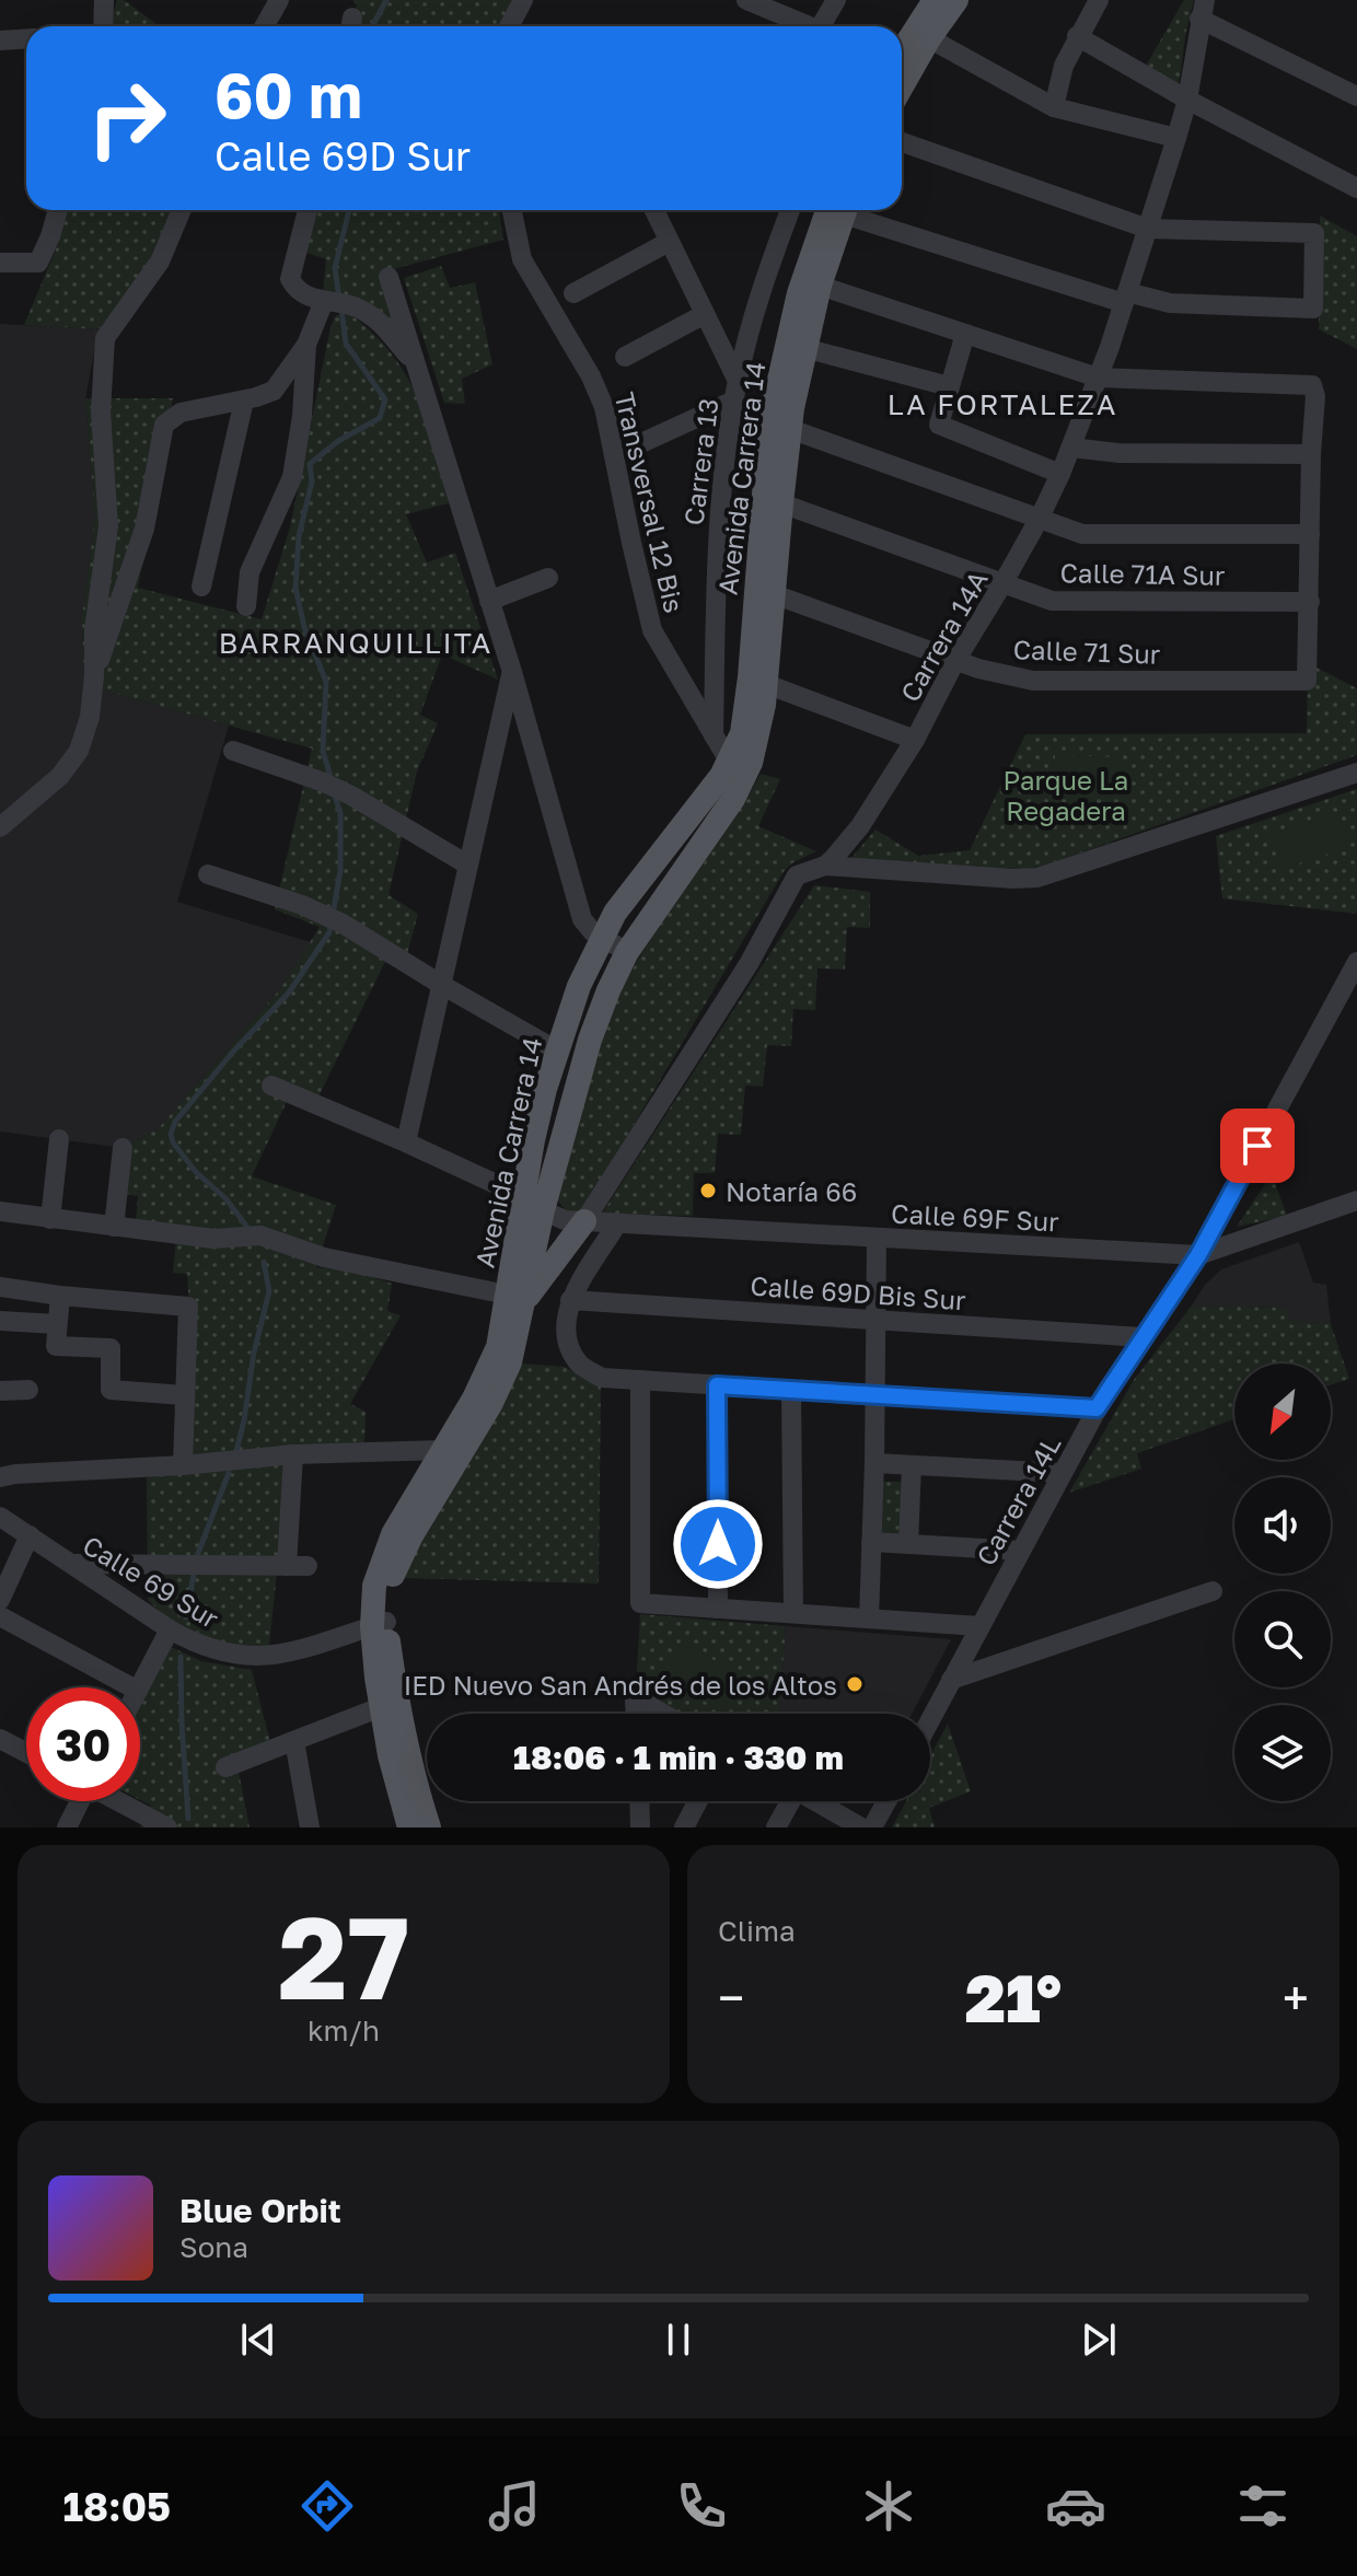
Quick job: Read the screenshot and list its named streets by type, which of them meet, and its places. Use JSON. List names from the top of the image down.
{
  "streets": {
    "main road": ["Avenida Carrera 14"],
    "street": [
      "Carrera 13",
      "Transversal 12 Bis",
      "Calle 71A Sur",
      "Carrera 14A",
      "Calle 71 Sur",
      "Calle 69F Sur",
      "Calle 69D Bis Sur",
      "Carrera 14L",
      "Calle 69 Sur"
    ]
  },
  "crossings": [
    ["Carrera 13", "Transversal 12 Bis"],
    ["Avenida Carrera 14", "Transversal 12 Bis"],
    ["Avenida Carrera 14", "Calle 71A Sur"],
    ["Avenida Carrera 14", "Calle 71 Sur"],
    ["Avenida Carrera 14", "Calle 69F Sur"],
    ["Avenida Carrera 14", "Calle 69 Sur"],
    ["Calle 71A Sur", "Carrera 14A"],
    ["Calle 71A Sur", "Calle 71 Sur"],
    ["Carrera 14A", "Calle 71 Sur"],
    ["Carrera 14A", "Calle 69F Sur"],
    ["Calle 69F Sur", "Carrera 14L"],
    ["Calle 69D Bis Sur", "Carrera 14L"]
  ],
  "districts": ["LA FORTALEZA", "BARRANQUILLITA"],
  "parks": ["Parque La Regadera"],
  "places": ["Notaría 66", "IED Nuevo San Andrés de los Altos"],
  "north": "bottom left",
  "page": {
    "turn": ["60 m", "Calle 69D Sur"],
    "limit": "30",
    "trip": "18:06 · 1 min · 330 m",
    "tile": [
      ["27", "km/h"],
      "Clima"
    ],
    "heat": ["−", "21°", "+"],
    "song": ["Blue Orbit", "Sona"],
    "tabs": "18:05"
  }
}
